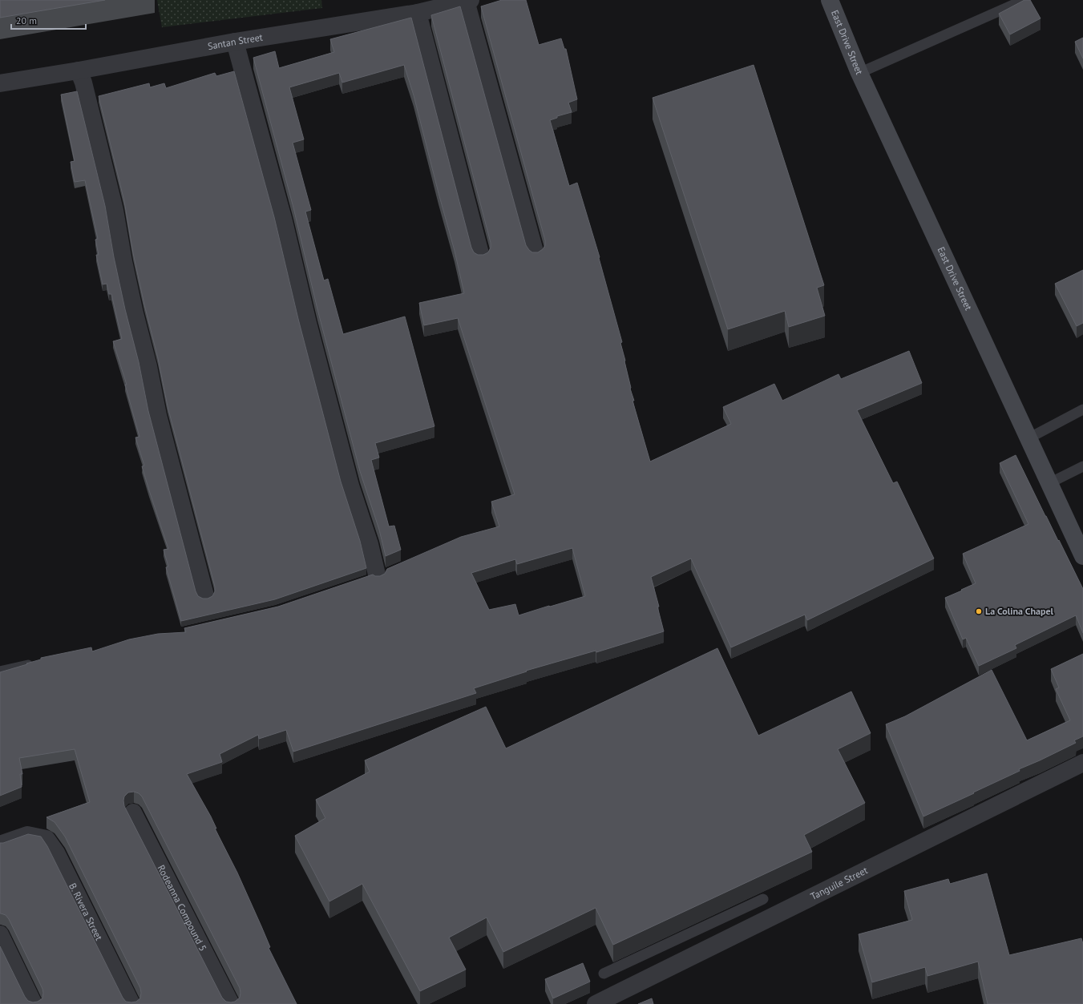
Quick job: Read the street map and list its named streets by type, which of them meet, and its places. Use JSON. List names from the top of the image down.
{
  "streets": {
    "street": [
      "Santan Street",
      "East Drive Street",
      "Tanguile Street",
      "Rodeanna Compound 5",
      "B. Rivera Street"
    ]
  },
  "places": ["La Colina Chapel"],
  "scale_bar": "20 m"
}
